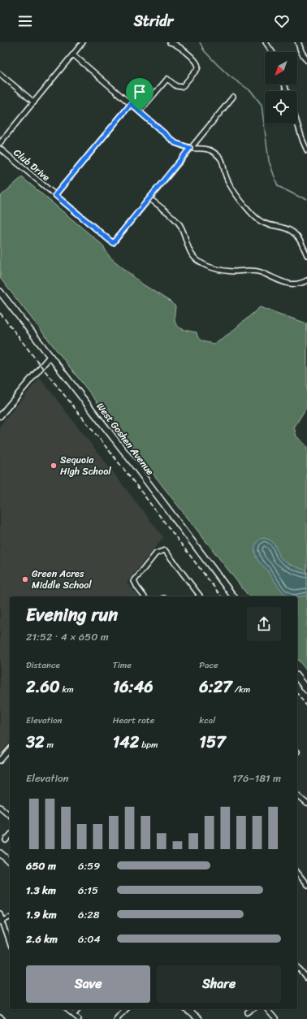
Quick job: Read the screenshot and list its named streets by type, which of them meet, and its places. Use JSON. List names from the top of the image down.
{
  "streets": {
    "main road": ["West Goshen Avenue"],
    "street": ["Club Drive"]
  },
  "places": ["Sequoia High School", "Green Acres Middle School"],
  "north": "bottom left",
  "page": {
    "header": "Stridr",
    "heading": ["Evening run", "21:52 · 4 × 650 m"],
    "stats": [
      ["Distance", "2.60 km"],
      ["Time", "16:46"],
      ["Pace", "6:27 /km"],
      ["Elevation", "32 m"],
      ["Heart rate", "142 bpm"],
      ["kcal", "157"]
    ],
    "chart": ["Elevation", "176–181 m"],
    "list": [
      {
        "name": "650 m",
        "note": "6:59"
      },
      {
        "name": "1.3 km",
        "note": "6:15"
      },
      {
        "name": "1.9 km",
        "note": "6:28"
      },
      {
        "name": "2.6 km",
        "note": "6:04"
      }
    ],
    "buttons": ["Save", "Share"]
  }
}
